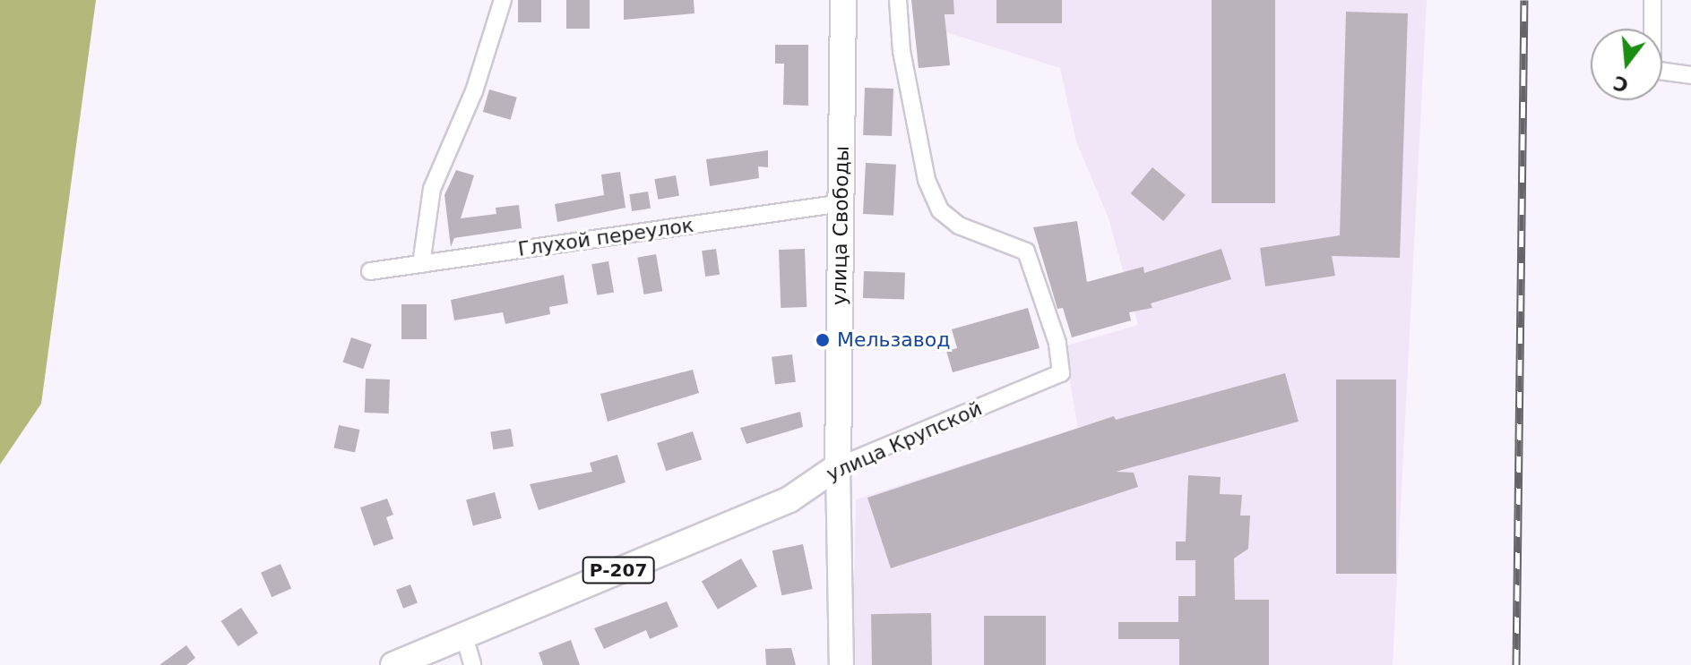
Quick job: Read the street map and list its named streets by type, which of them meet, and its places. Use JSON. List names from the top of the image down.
{
  "streets": {
    "main road": ["улица Свободы", "улица Крупской", "Р-207"],
    "street": ["Глухой переулок"]
  },
  "crossings": [
    ["улица Свободы", "Глухой переулок"],
    ["улица Свободы", "улица Крупской"]
  ],
  "places": ["Мельзавод"],
  "north": "bottom"
}
